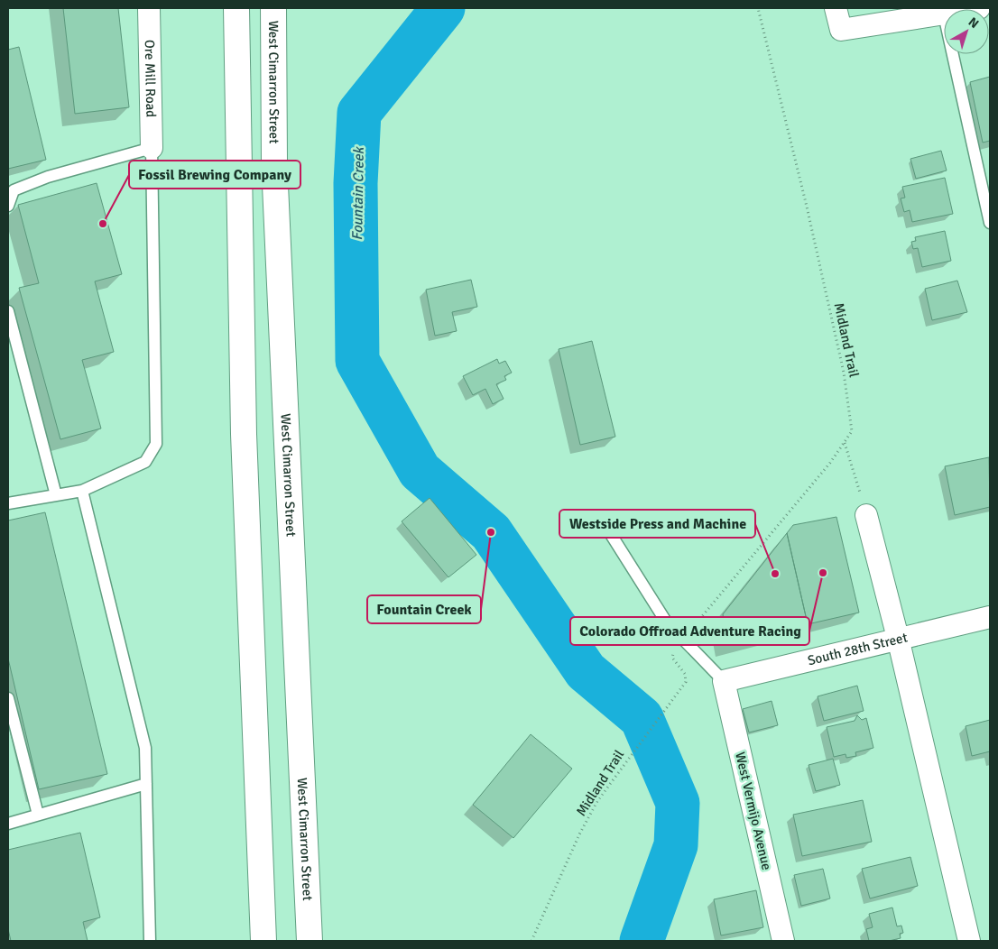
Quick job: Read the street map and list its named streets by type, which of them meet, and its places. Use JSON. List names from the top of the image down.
{
  "streets": {
    "highway": ["West Cimarron Street"],
    "street": ["Ore Mill Road", "South 28th Street", "West Vermijo Avenue"],
    "path": ["Midland Trail"]
  },
  "crossings": [
    ["South 28th Street", "West Vermijo Avenue"]
  ],
  "water": ["Fountain Creek"],
  "places": [
    "Fossil Brewing Company",
    "Fountain Creek",
    "Colorado Offroad Adventure Racing",
    "Westside Press and Machine"
  ],
  "north": "top right"
}
